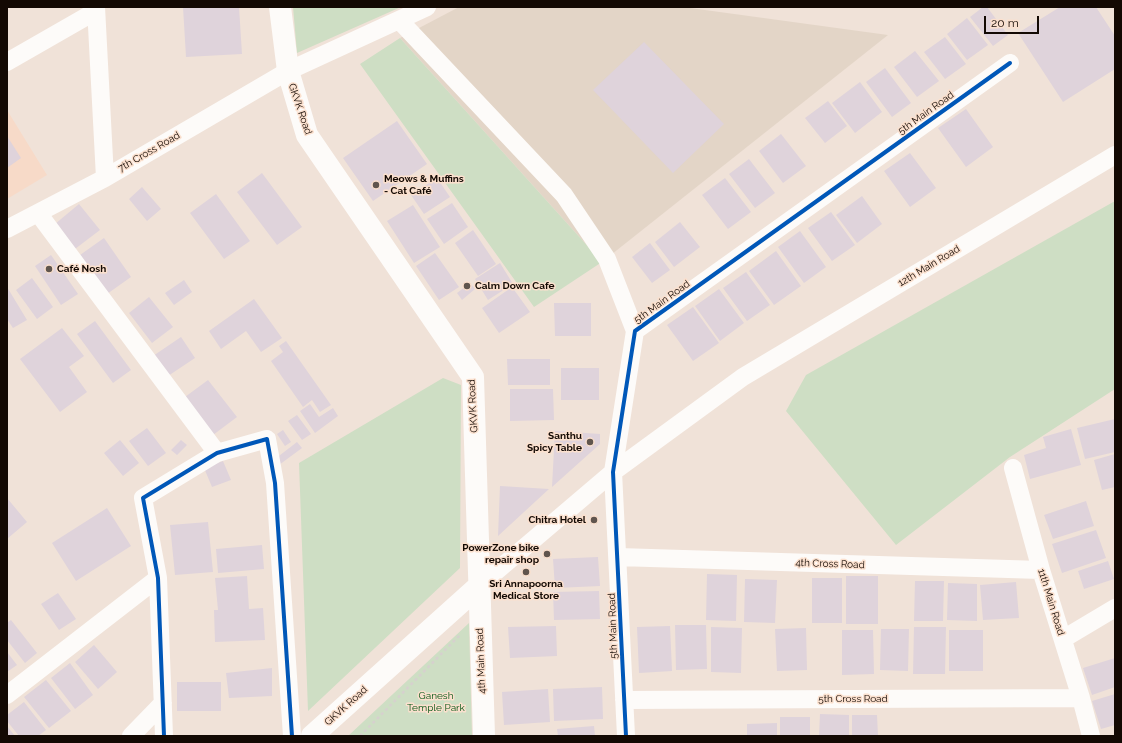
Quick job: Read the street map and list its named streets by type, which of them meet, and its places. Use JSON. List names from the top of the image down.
{
  "streets": {
    "main road": ["GKVK Road", "4th Main Road"],
    "street": [
      "5th Main Road",
      "7th Cross Road",
      "12th Main Road",
      "4th Cross Road",
      "11th Main Road",
      "5th Cross Road"
    ]
  },
  "crossings": [
    ["GKVK Road", "7th Cross Road"],
    ["GKVK Road", "12th Main Road"],
    ["GKVK Road", "4th Main Road"],
    ["5th Main Road", "12th Main Road"],
    ["5th Main Road", "4th Cross Road"],
    ["5th Main Road", "5th Cross Road"],
    ["12th Main Road", "4th Main Road"],
    ["4th Cross Road", "11th Main Road"],
    ["11th Main Road", "5th Cross Road"]
  ],
  "parks": ["Ganesh Temple Park"],
  "places": [
    "Meows & Muffins - Cat Café",
    "Café Nosh",
    "Calm Down Cafe",
    "Santhu Spicy Table",
    "Chitra Hotel",
    "PowerZone bike repair shop",
    "Sri Annapoorna Medical Store"
  ],
  "scale_bar": "20 m"
}
